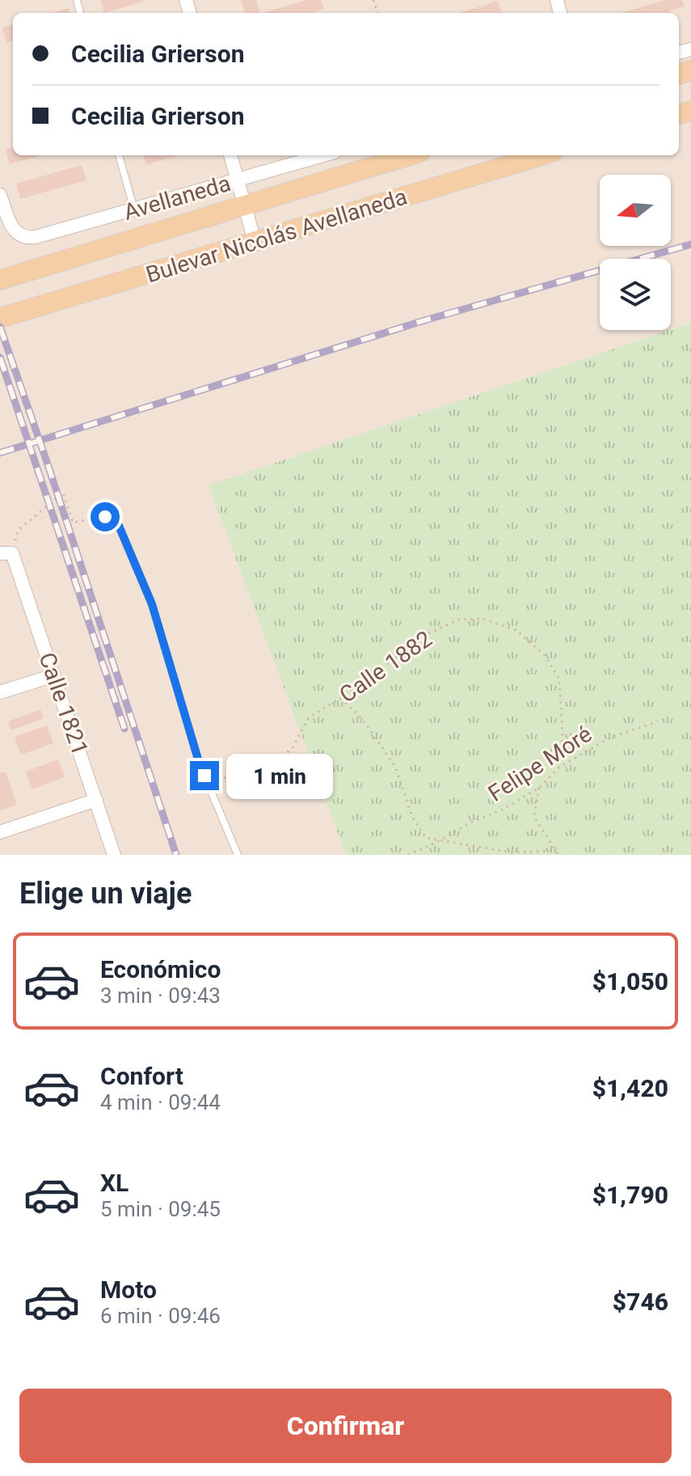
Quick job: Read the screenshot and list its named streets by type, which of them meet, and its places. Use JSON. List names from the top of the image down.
{
  "streets": {
    "main road": ["Bulevar Nicolás Avellaneda"],
    "street": ["Avellaneda", "Calle 1821"],
    "path": ["Calle 1882", "Felipe Moré"]
  },
  "crossings": [
    ["Calle 1882", "Felipe Moré"]
  ],
  "north": "left",
  "page": {
    "banner": ["Cecilia Grierson", "Cecilia Grierson"],
    "bubble": "1 min",
    "heading": "Elige un viaje",
    "list": [
      {
        "name": "Económico",
        "note": "3 min · 09:43",
        "value": "$1,050"
      },
      {
        "name": "Confort",
        "note": "4 min · 09:44",
        "value": "$1,420"
      },
      {
        "name": "XL",
        "note": "5 min · 09:45",
        "value": "$1,790"
      },
      {
        "name": "Moto",
        "note": "6 min · 09:46",
        "value": "$746"
      }
    ],
    "buttons": "Confirmar"
  }
}
